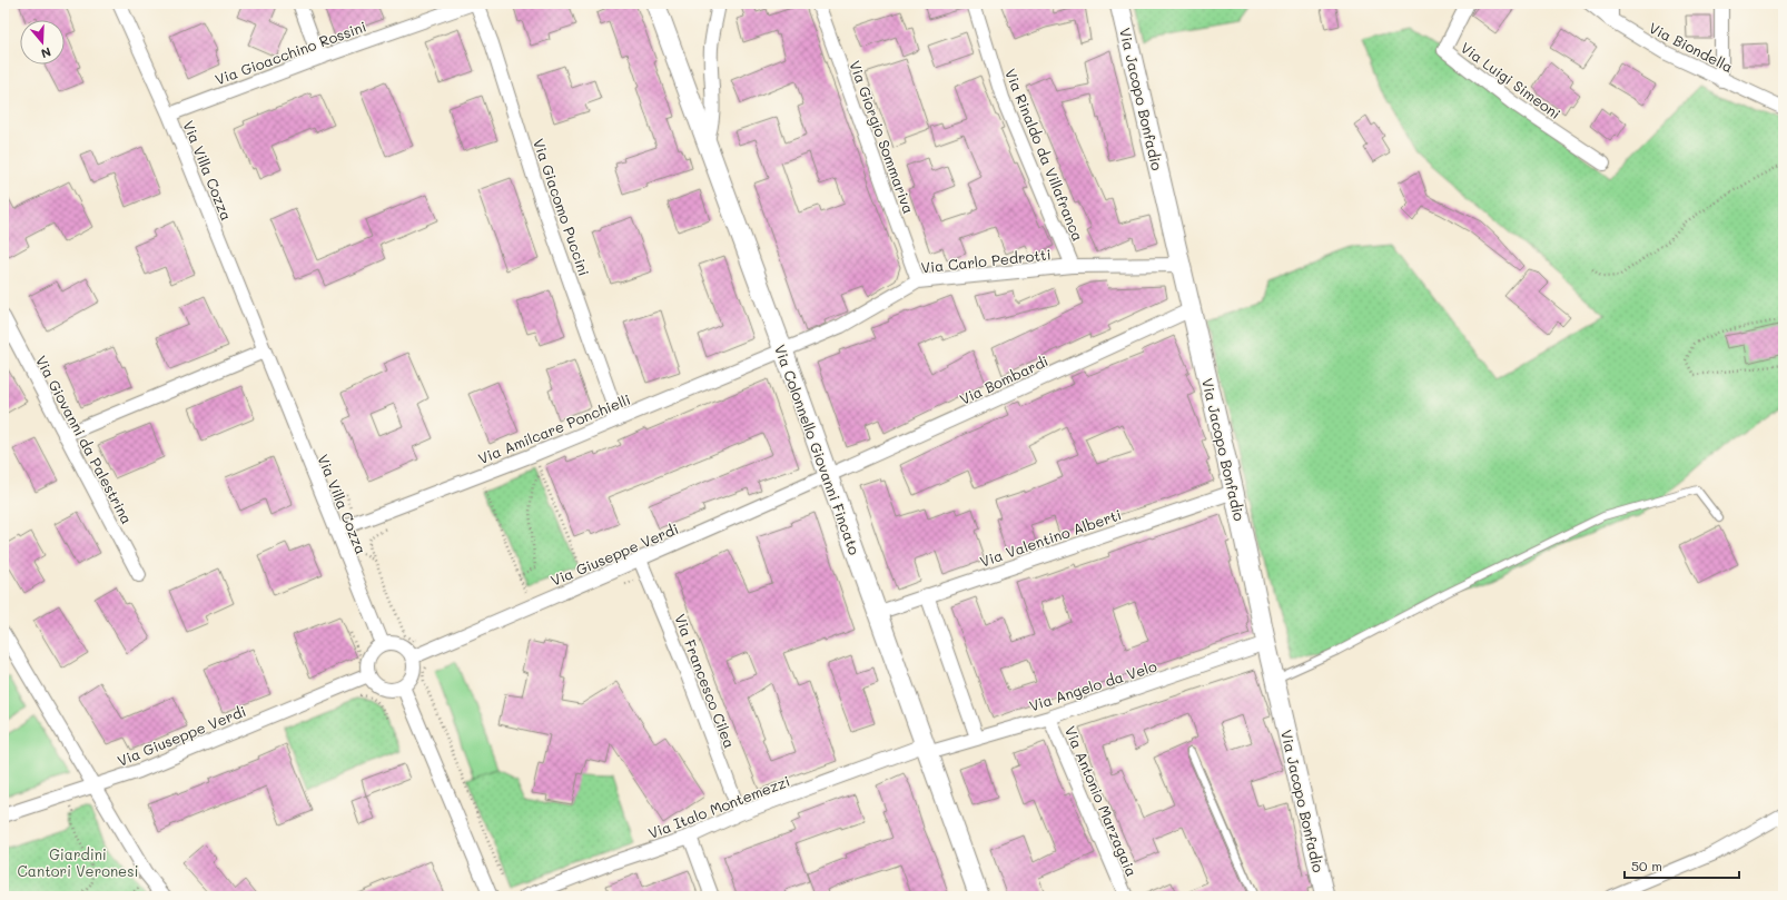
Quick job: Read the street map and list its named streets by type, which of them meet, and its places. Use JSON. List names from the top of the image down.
{
  "streets": {
    "main road": ["Via Jacopo Bonfadio", "Via Colonnello Giovanni Fincato"],
    "street": [
      "Via Biondella",
      "Via Gioacchino Rossini",
      "Via Luigi Simeoni",
      "Via Giorgio Sommariva",
      "Via Rinaldo da Villafranca",
      "Via Villa Cozza",
      "Via Giacomo Puccini",
      "Via Carlo Pedrotti",
      "Via Bombardi",
      "Via Amilcare Ponchielli",
      "Via Giovanni da Palestrina",
      "Via Valentino Alberti",
      "Via Giuseppe Verdi",
      "Via Francesco Cilea",
      "Via Angelo da Velo",
      "Via Antonio Marzagaia",
      "Via Italo Montemezzi"
    ]
  },
  "crossings": [
    ["Via Gioacchino Rossini", "Via Villa Cozza"],
    ["Via Jacopo Bonfadio", "Via Carlo Pedrotti"],
    ["Via Jacopo Bonfadio", "Via Bombardi"],
    ["Via Jacopo Bonfadio", "Via Valentino Alberti"],
    ["Via Jacopo Bonfadio", "Via Angelo da Velo"],
    ["Via Giorgio Sommariva", "Via Carlo Pedrotti"],
    ["Via Rinaldo da Villafranca", "Via Carlo Pedrotti"],
    ["Via Villa Cozza", "Via Amilcare Ponchielli"],
    ["Via Villa Cozza", "Via Giuseppe Verdi"],
    ["Via Giacomo Puccini", "Via Amilcare Ponchielli"],
    ["Via Carlo Pedrotti", "Via Amilcare Ponchielli"],
    ["Via Carlo Pedrotti", "Via Colonnello Giovanni Fincato"],
    ["Via Bombardi", "Via Colonnello Giovanni Fincato"],
    ["Via Bombardi", "Via Giuseppe Verdi"],
    ["Via Amilcare Ponchielli", "Via Colonnello Giovanni Fincato"],
    ["Via Colonnello Giovanni Fincato", "Via Valentino Alberti"],
    ["Via Colonnello Giovanni Fincato", "Via Giuseppe Verdi"],
    ["Via Colonnello Giovanni Fincato", "Via Angelo da Velo"],
    ["Via Colonnello Giovanni Fincato", "Via Italo Montemezzi"],
    ["Via Giuseppe Verdi", "Via Francesco Cilea"],
    ["Via Francesco Cilea", "Via Italo Montemezzi"],
    ["Via Angelo da Velo", "Via Antonio Marzagaia"],
    ["Via Angelo da Velo", "Via Italo Montemezzi"]
  ],
  "parks": ["Giardini Cantori Veronesi"],
  "scale_bar": "50 m",
  "north": "bottom"
}
